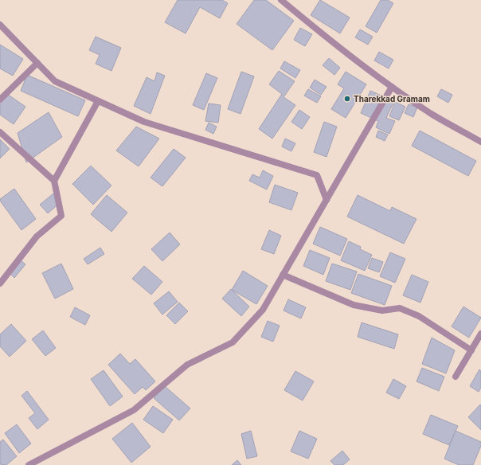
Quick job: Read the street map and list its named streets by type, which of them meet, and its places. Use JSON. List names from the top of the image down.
{
  "places": ["Tharekkad Gramam"]
}
